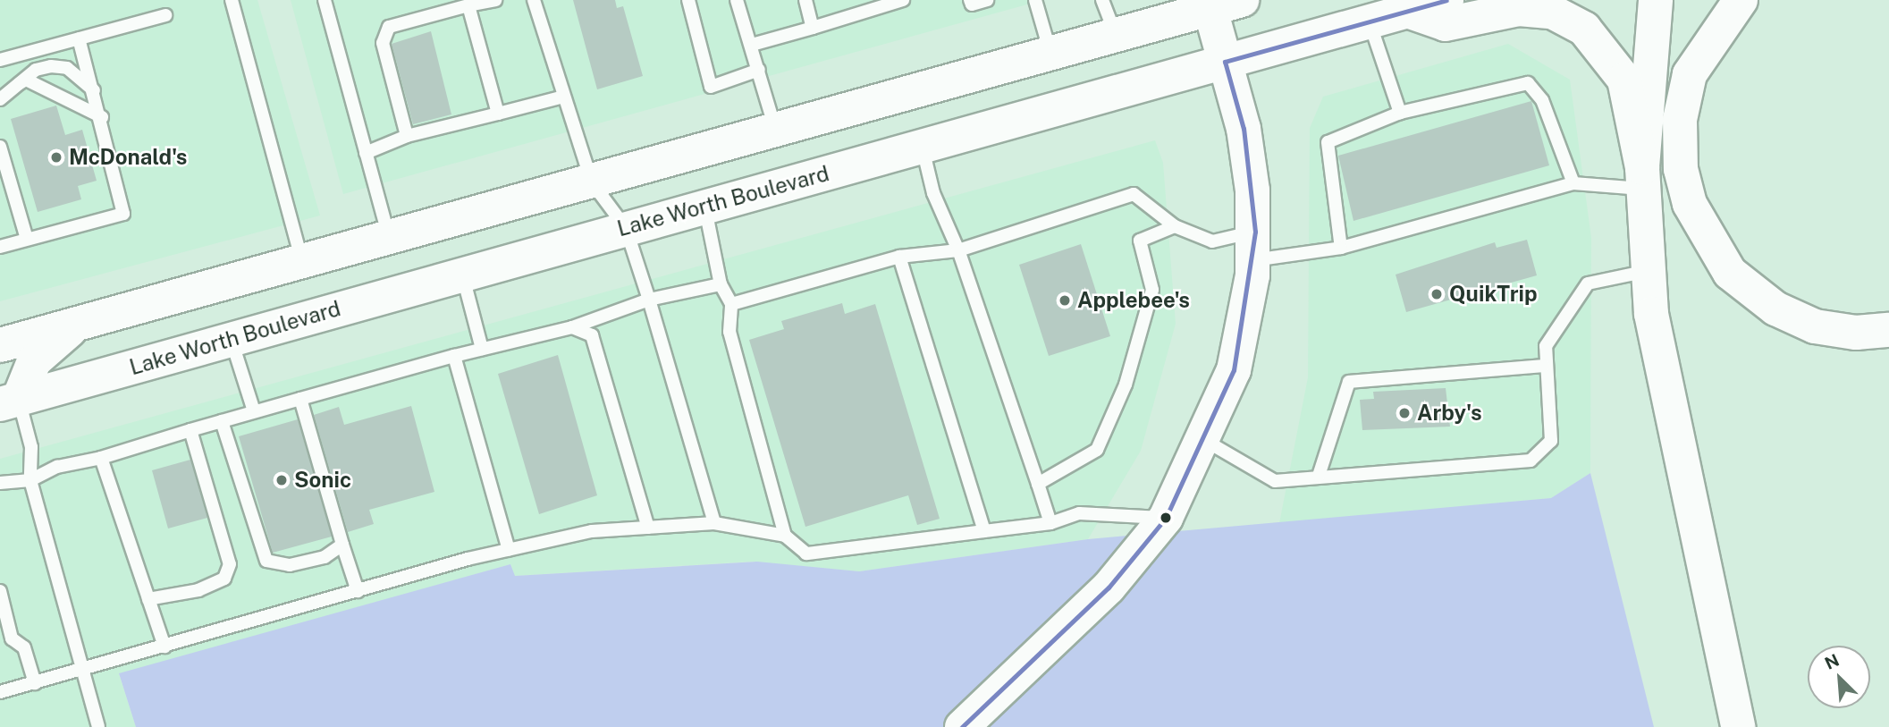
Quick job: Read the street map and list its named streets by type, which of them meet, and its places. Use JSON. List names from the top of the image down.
{
  "streets": {
    "main road": ["Lake Worth Boulevard"]
  },
  "places": [
    "McDonald's",
    "QuikTrip",
    "Applebee's",
    "Arby's",
    "Sonic"
  ],
  "north": "top left"
}
